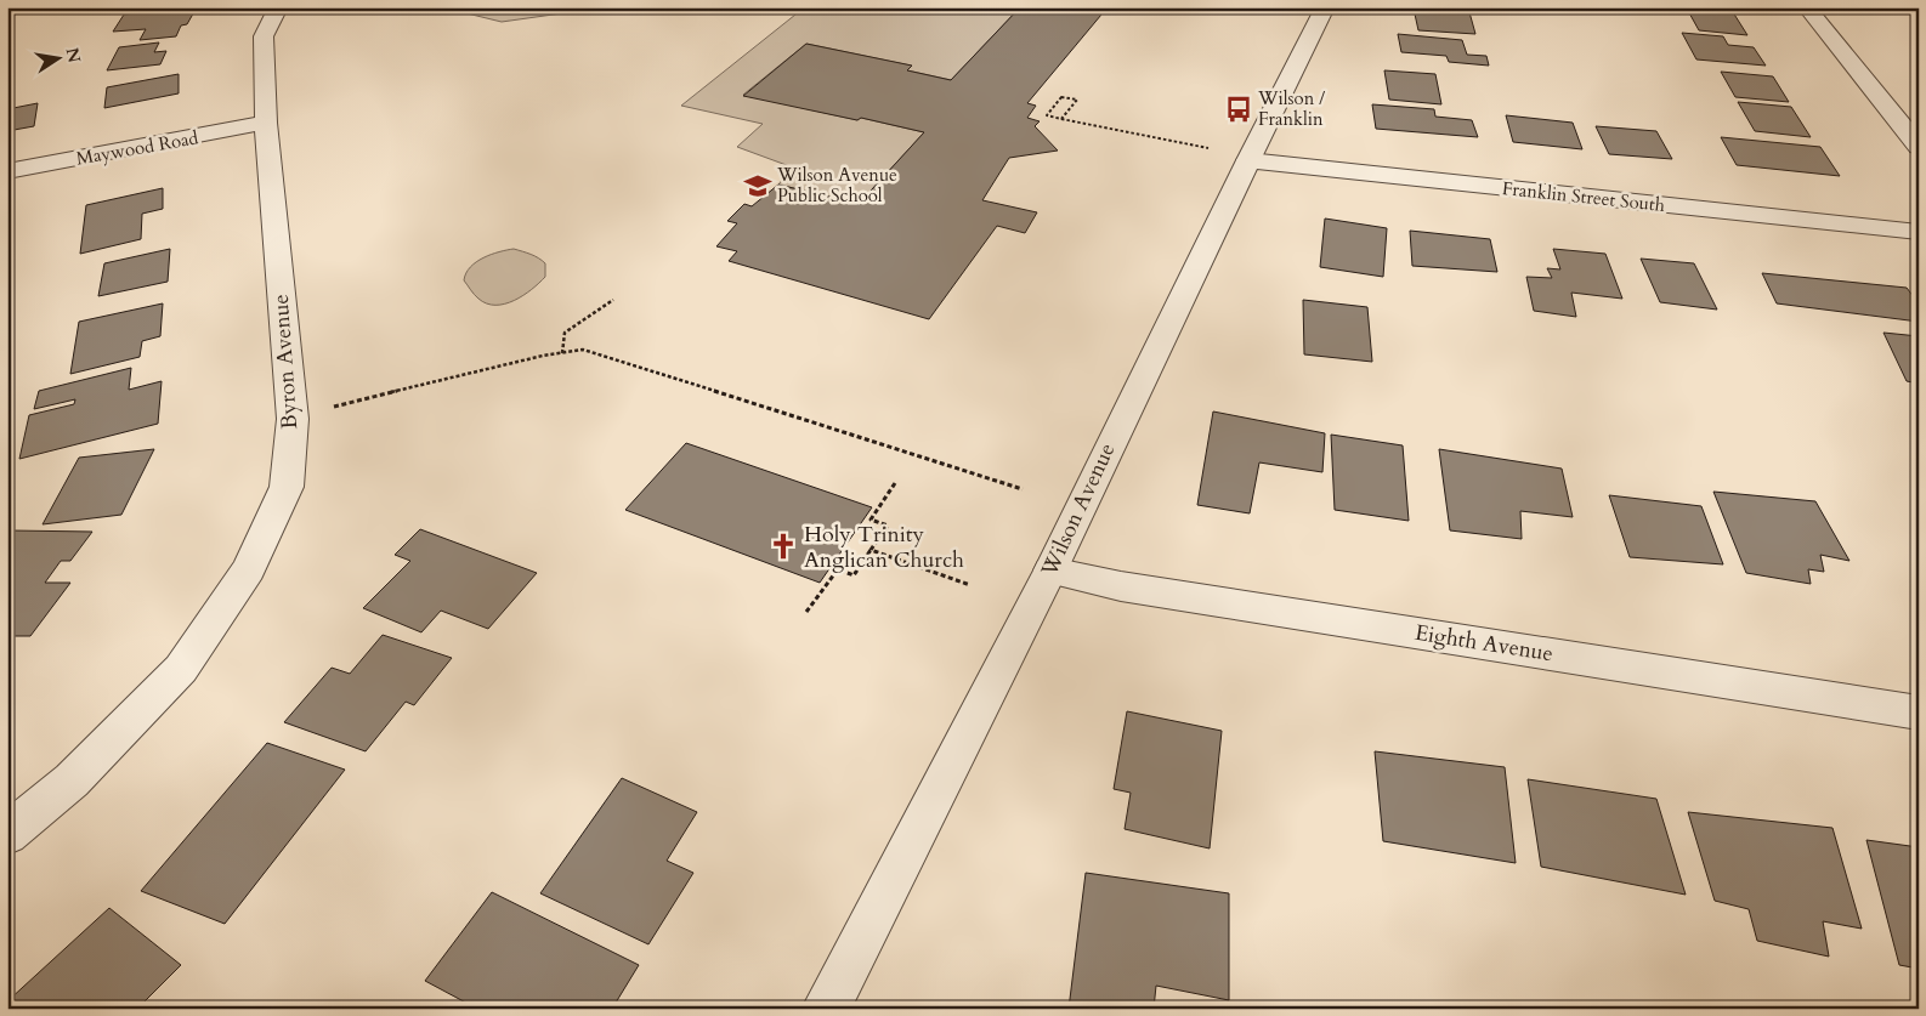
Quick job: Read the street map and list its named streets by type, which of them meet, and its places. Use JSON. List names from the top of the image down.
{
  "streets": {
    "street": [
      "Maywood Road",
      "Franklin Street South",
      "Byron Avenue",
      "Wilson Avenue",
      "Eighth Avenue"
    ]
  },
  "crossings": [
    ["Maywood Road", "Byron Avenue"],
    ["Franklin Street South", "Wilson Avenue"],
    ["Wilson Avenue", "Eighth Avenue"]
  ],
  "places": {
    "bus stop": ["Wilson / Franklin"],
    "school or university": ["Wilson Avenue Public School"],
    "church": ["Holy Trinity Anglican Church"]
  },
  "north": "right"
}
